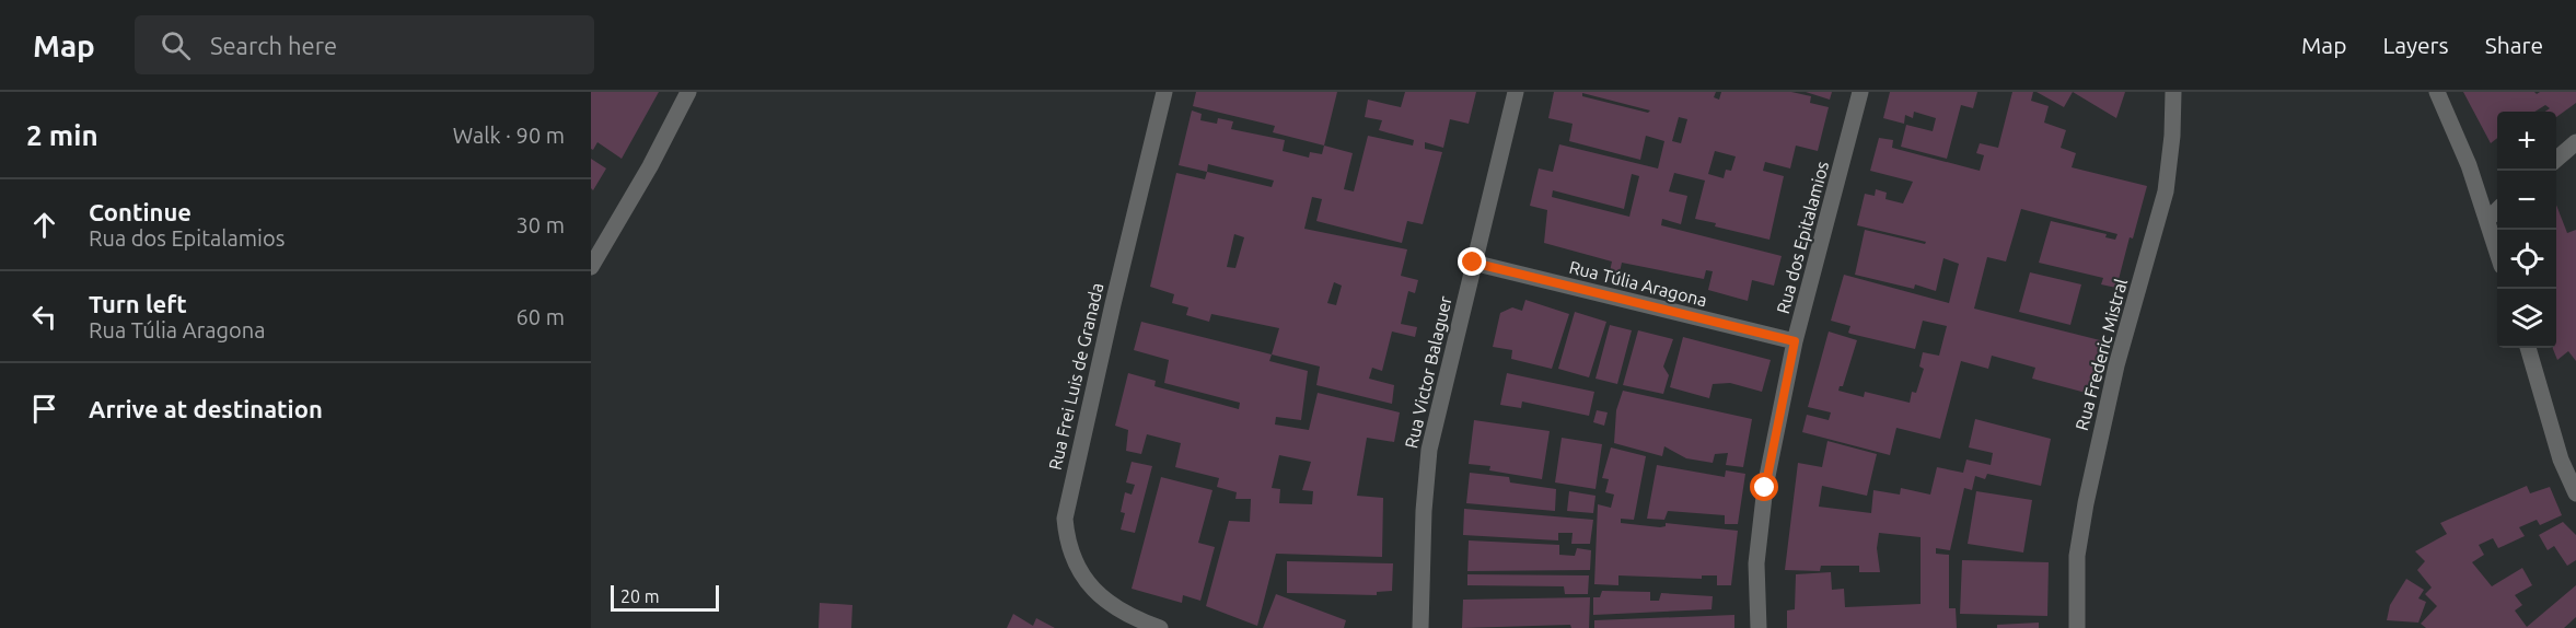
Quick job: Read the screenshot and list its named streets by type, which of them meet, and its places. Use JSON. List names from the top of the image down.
{
  "streets": {
    "street": [
      "Rua dos Epitalamios",
      "Rua Túlia Aragona",
      "Rua Frederic Mistral",
      "Rua Victor Balaguer",
      "Rua Frei Luis de Granada"
    ]
  },
  "crossings": [
    ["Rua dos Epitalamios", "Rua Túlia Aragona"],
    ["Rua Túlia Aragona", "Rua Victor Balaguer"]
  ],
  "scale_bar": "20 m",
  "page": {
    "header": "Map",
    "search": "Search here",
    "nav": ["Map", "Layers", "Share"],
    "heading": ["2 min", "Walk · 90 m"],
    "map_buttons": ["+", "−"],
    "list": [
      ["Continue", "Rua dos Epitalamios", "30 m"],
      ["Turn left", "Rua Túlia Aragona", "60 m"],
      "Arrive at destination"
    ],
    "scale": "20 m"
  }
}
